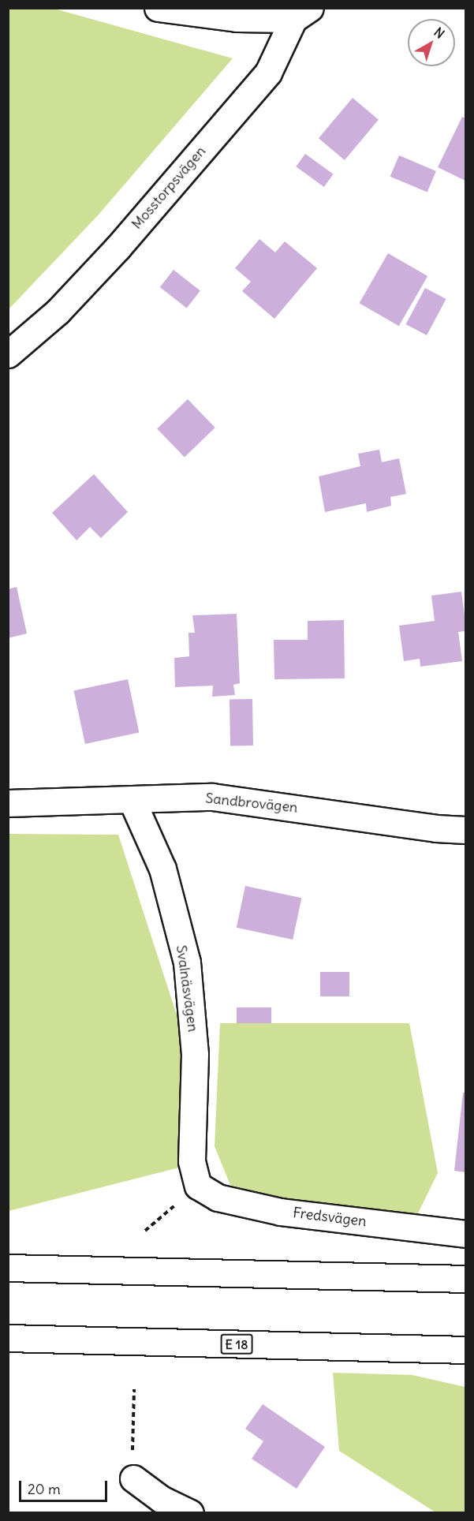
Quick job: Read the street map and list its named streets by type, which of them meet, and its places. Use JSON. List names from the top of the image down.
{
  "streets": {
    "main road": [
      "Mosstorpsvägen",
      "Sandbrovägen",
      "Svalnäsvägen",
      "Fredsvägen",
      "E 18"
    ]
  },
  "crossings": [
    ["Sandbrovägen", "Svalnäsvägen"],
    ["Svalnäsvägen", "Fredsvägen"]
  ],
  "scale_bar": "20 m",
  "north": "top right"
}
